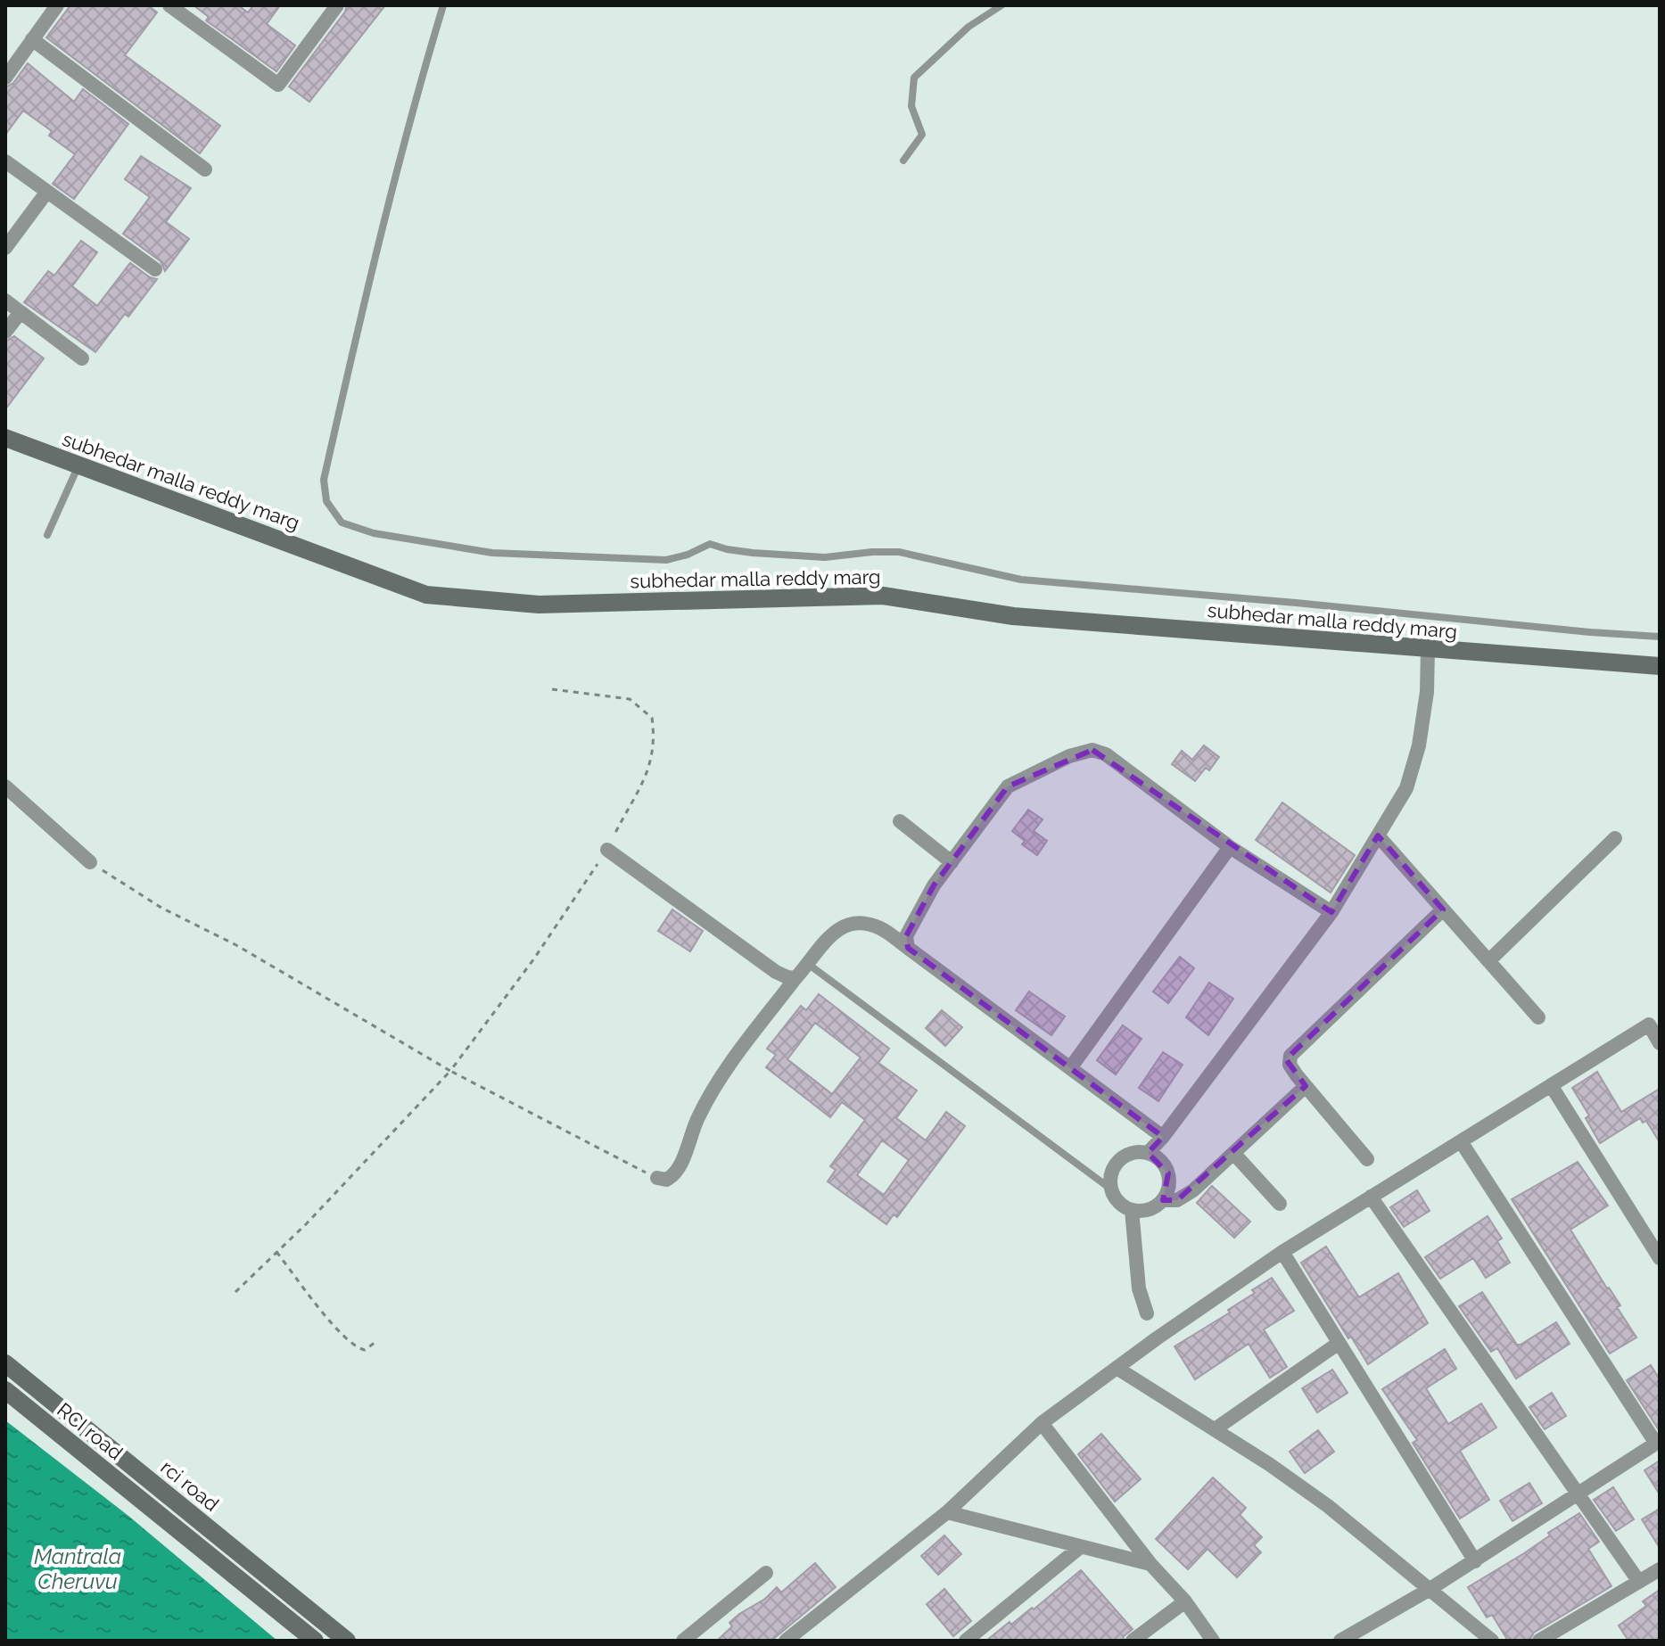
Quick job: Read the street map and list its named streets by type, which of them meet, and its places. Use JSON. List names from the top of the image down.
{
  "streets": {
    "main road": ["subhedar malla reddy marg", "RCI road", "rci road"]
  },
  "water": ["Mantrala Cheruvu"]
}
